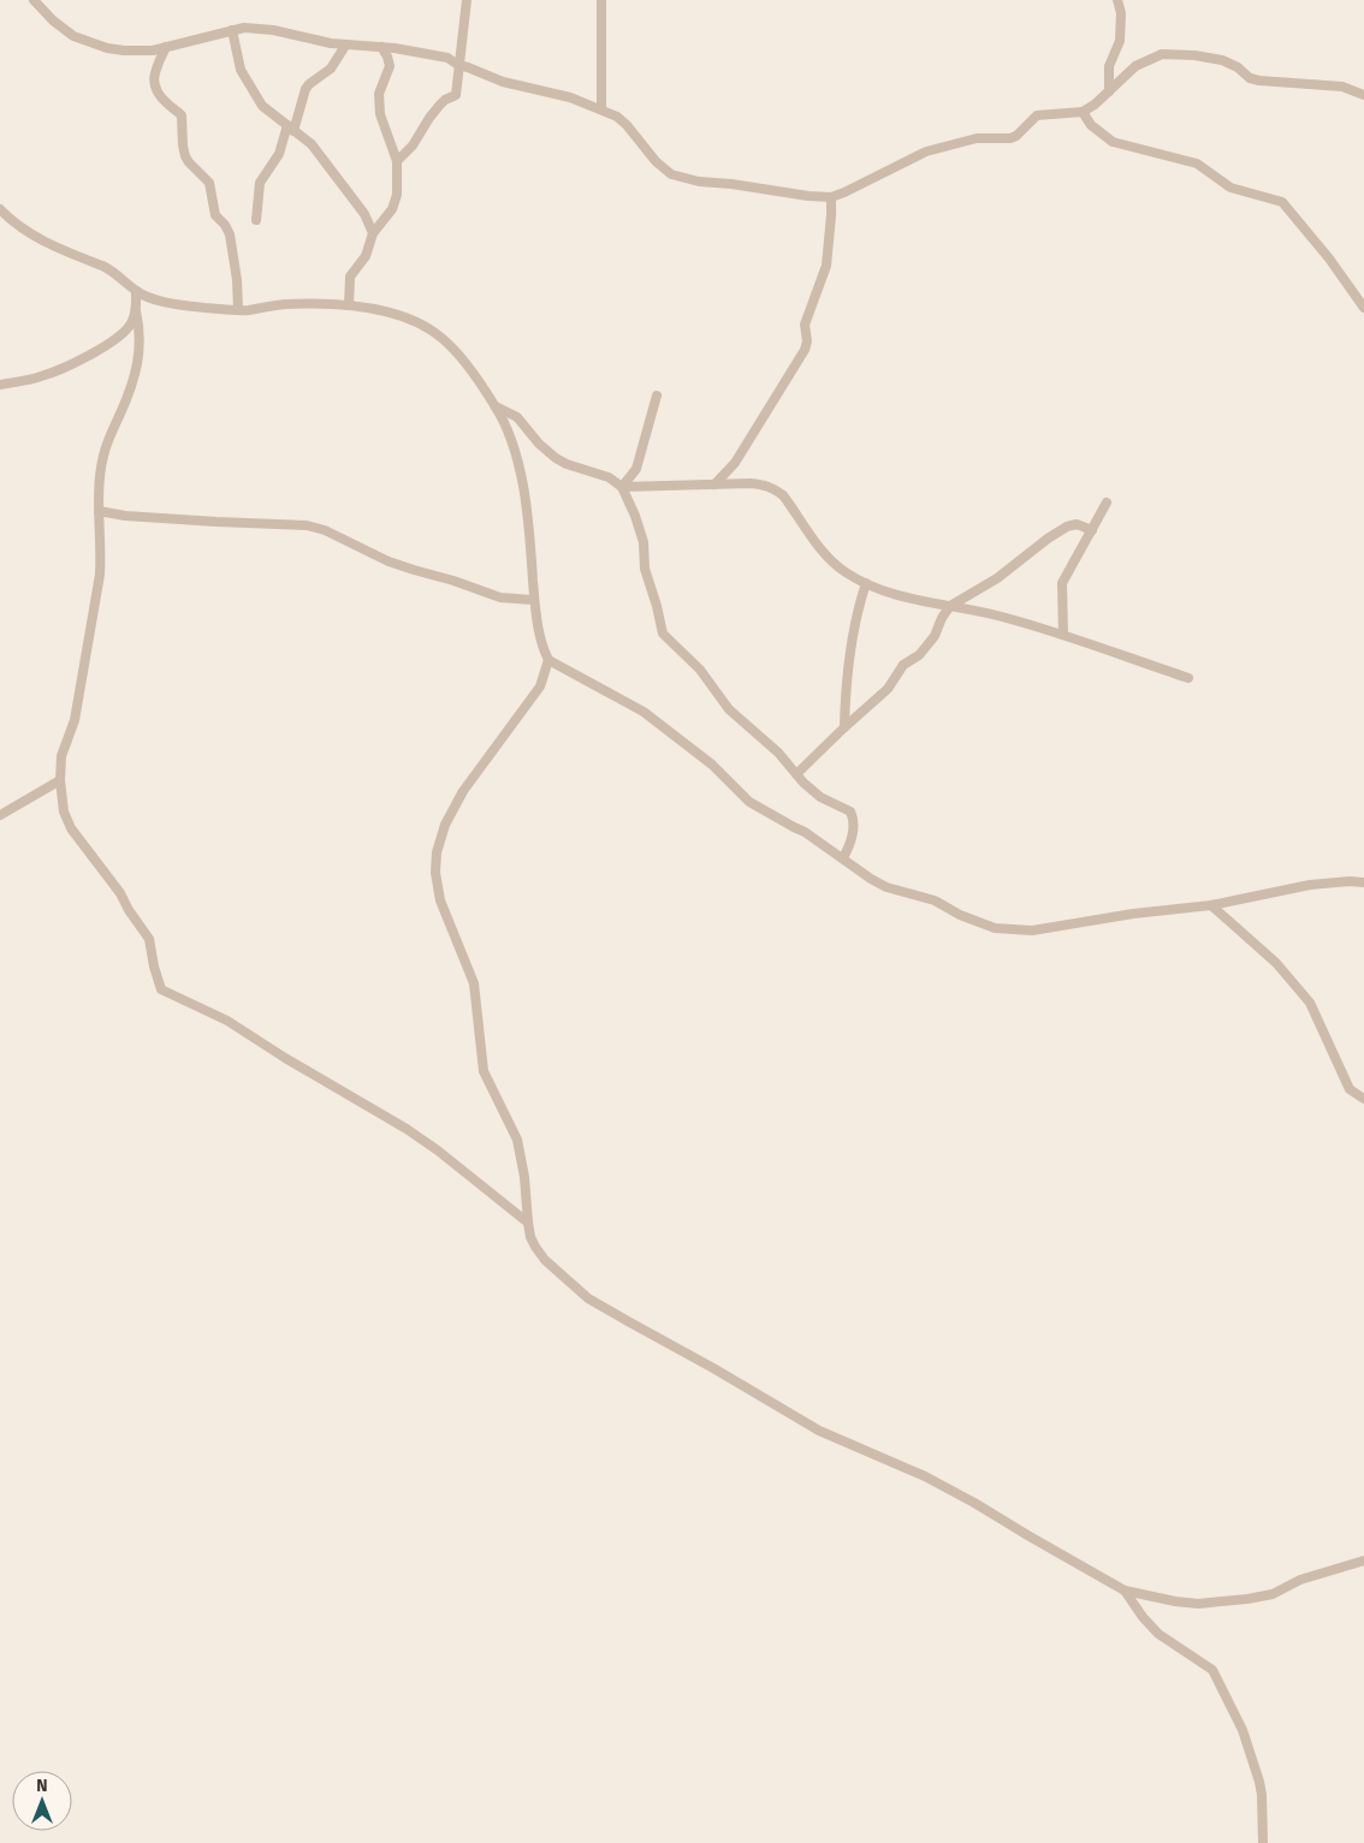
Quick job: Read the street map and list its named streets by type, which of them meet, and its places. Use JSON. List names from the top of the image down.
{
  "north": "top"
}
